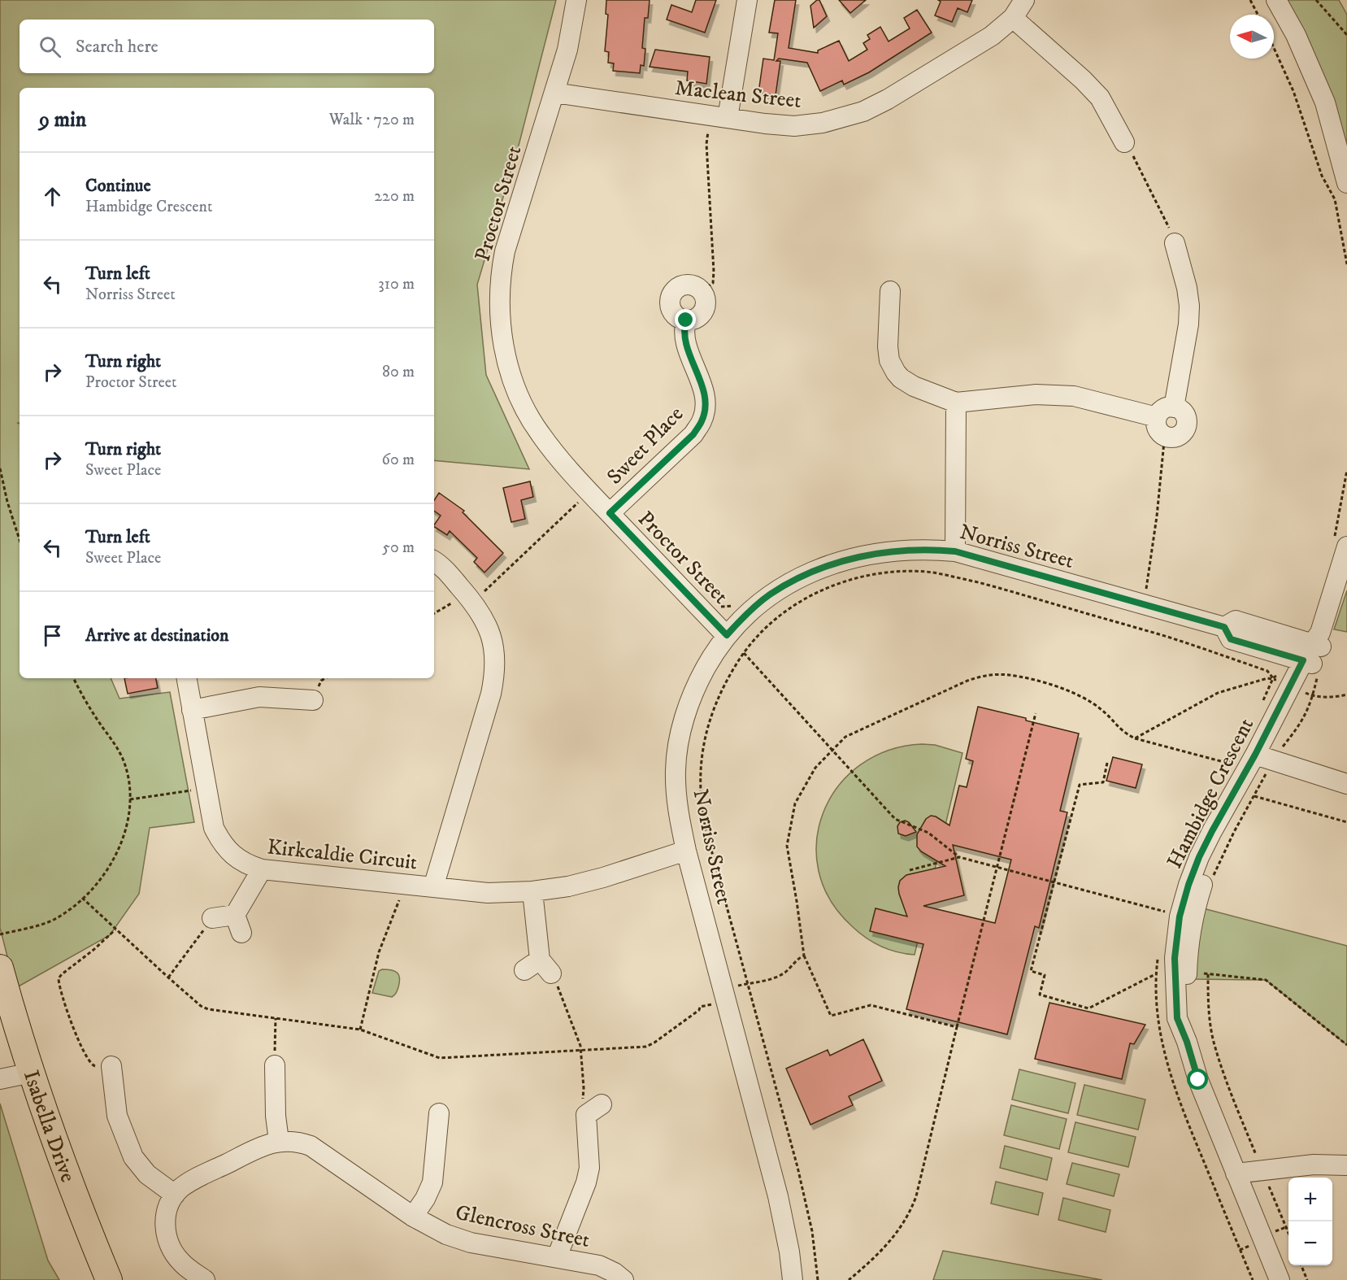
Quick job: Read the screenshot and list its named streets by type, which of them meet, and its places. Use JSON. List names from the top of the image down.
{
  "streets": {
    "main road": ["Isabella Drive"],
    "street": [
      "Maclean Street",
      "Proctor Street",
      "Sweet Place",
      "Norriss Street",
      "Hambidge Crescent",
      "Kirkcaldie Circuit",
      "Glencross Street"
    ]
  },
  "crossings": [
    ["Maclean Street", "Proctor Street"],
    ["Proctor Street", "Sweet Place"],
    ["Proctor Street", "Norriss Street"],
    ["Norriss Street", "Hambidge Crescent"],
    ["Norriss Street", "Kirkcaldie Circuit"]
  ],
  "north": "left",
  "page": {
    "search": "Search here",
    "heading": ["9 min", "Walk · 720 m"],
    "list": [
      ["Continue", "Hambidge Crescent", "220 m"],
      ["Turn left", "Norriss Street", "310 m"],
      ["Turn right", "Proctor Street", "80 m"],
      ["Turn right", "Sweet Place", "60 m"],
      ["Turn left", "Sweet Place", "50 m"],
      "Arrive at destination"
    ],
    "map_buttons": ["+", "−"]
  }
}
